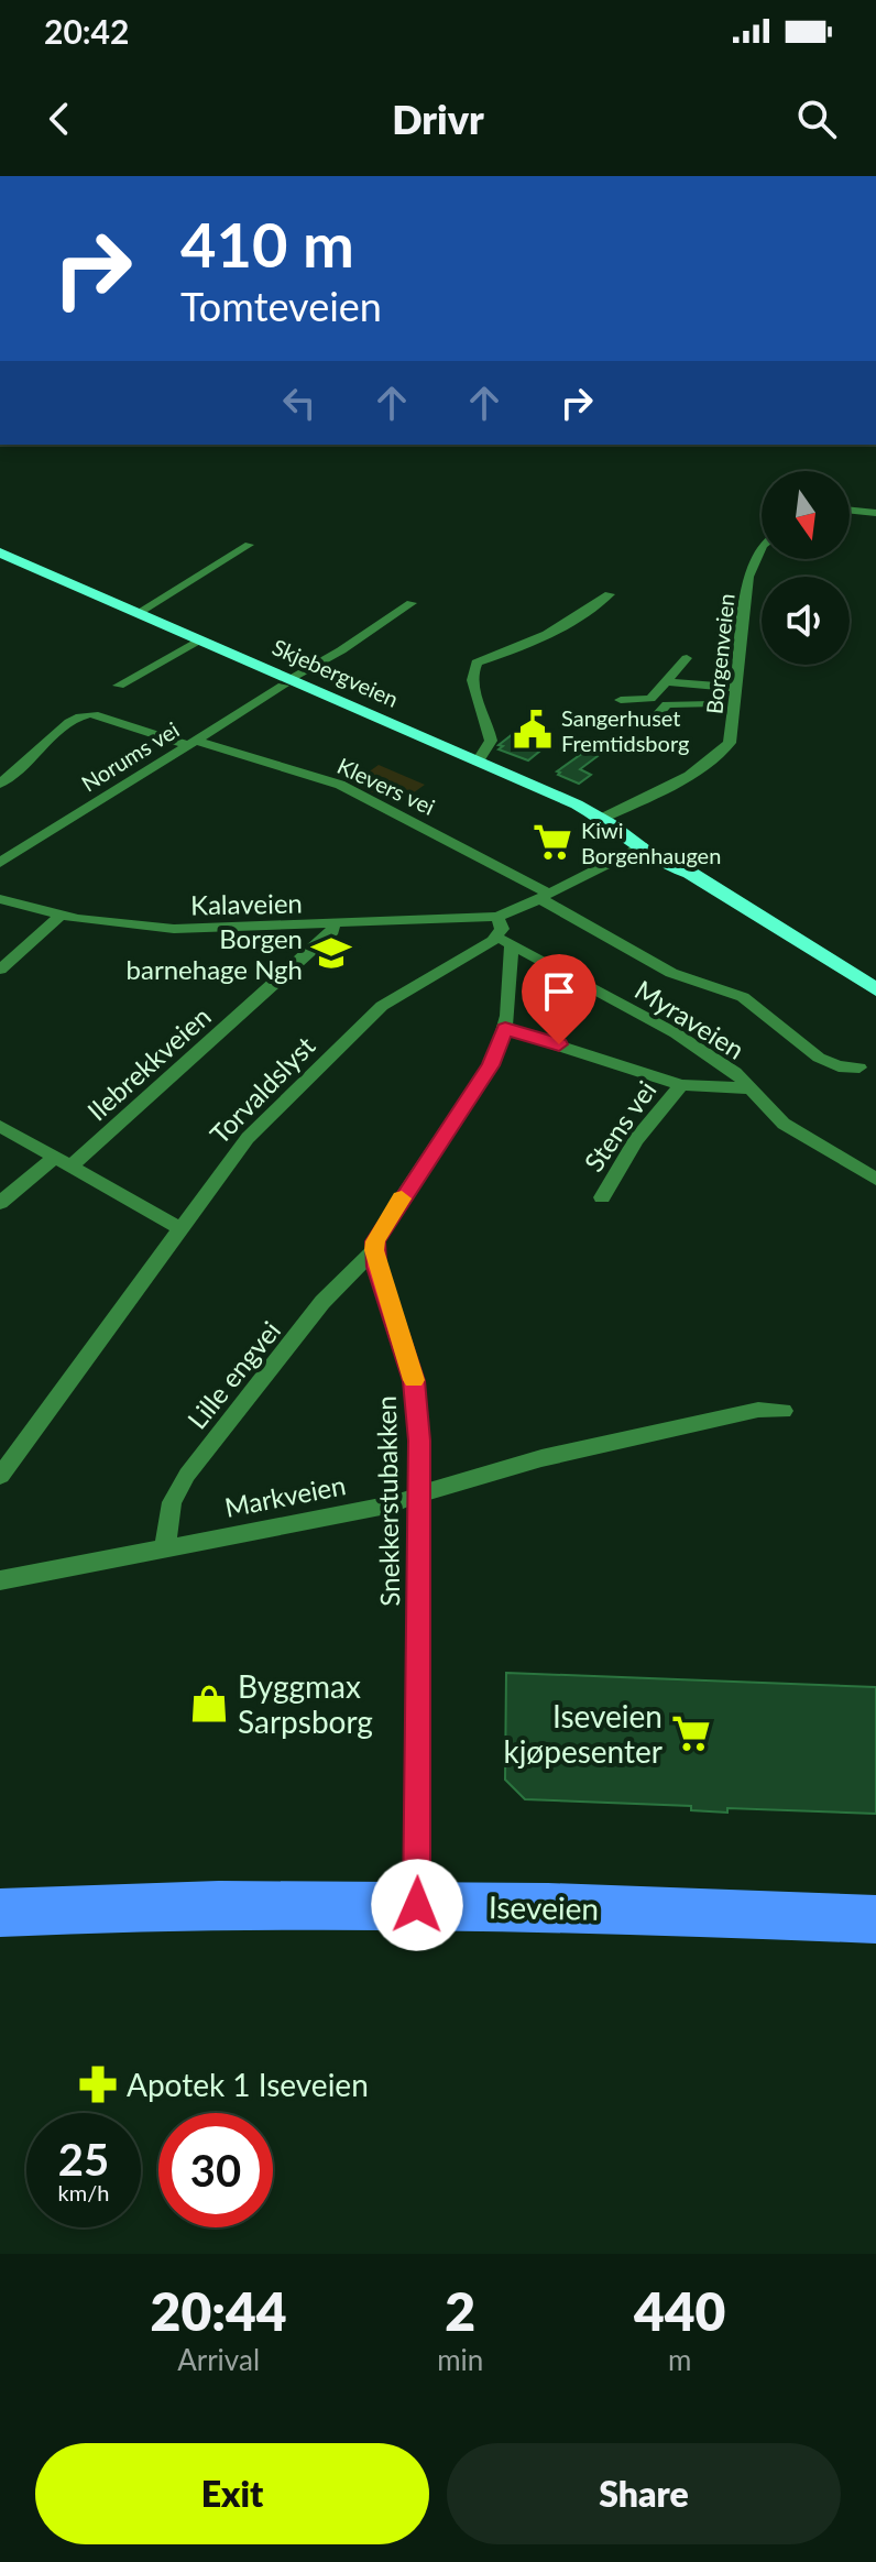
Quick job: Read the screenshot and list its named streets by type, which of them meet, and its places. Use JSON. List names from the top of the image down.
{
  "streets": {
    "highway": ["Iseveien"],
    "main road": ["Skjebergveien"],
    "street": [
      "Borgenveien",
      "Norums vei",
      "Klevers vei",
      "Kalaveien",
      "Myraveien",
      "Ilebrekkveien",
      "Torvaldslyst",
      "Stens vei",
      "Lille engvei",
      "Markveien",
      "Snekkerstubakken"
    ]
  },
  "crossings": [
    ["Borgenveien", "Skjebergveien"],
    ["Skjebergveien", "Norums vei"],
    ["Norums vei", "Klevers vei"],
    ["Kalaveien", "Ilebrekkveien"],
    ["Myraveien", "Torvaldslyst"],
    ["Lille engvei", "Markveien"],
    ["Lille engvei", "Snekkerstubakken"],
    ["Markveien", "Snekkerstubakken"],
    ["Snekkerstubakken", "Iseveien"]
  ],
  "places": {
    "public building": ["Sangerhuset Fremtidsborg"],
    "supermarket": ["Kiwi Borgenhaugen", "Iseveien kjøpesenter"],
    "school or university": ["Borgen barnehage Ngh"],
    "shop": ["Byggmax Sarpsborg"],
    "pharmacy": ["Apotek 1 Iseveien"]
  },
  "north": "bottom",
  "page": {
    "status": "20:42",
    "header": "Drivr",
    "turn": ["410 m", "Tomteveien"],
    "speed": "25 km/h",
    "limit": "30",
    "eta": [
      "20:44",
      "Arrival",
      "2",
      "min",
      "440",
      "m"
    ],
    "buttons": ["Exit", "Share"]
  }
}
